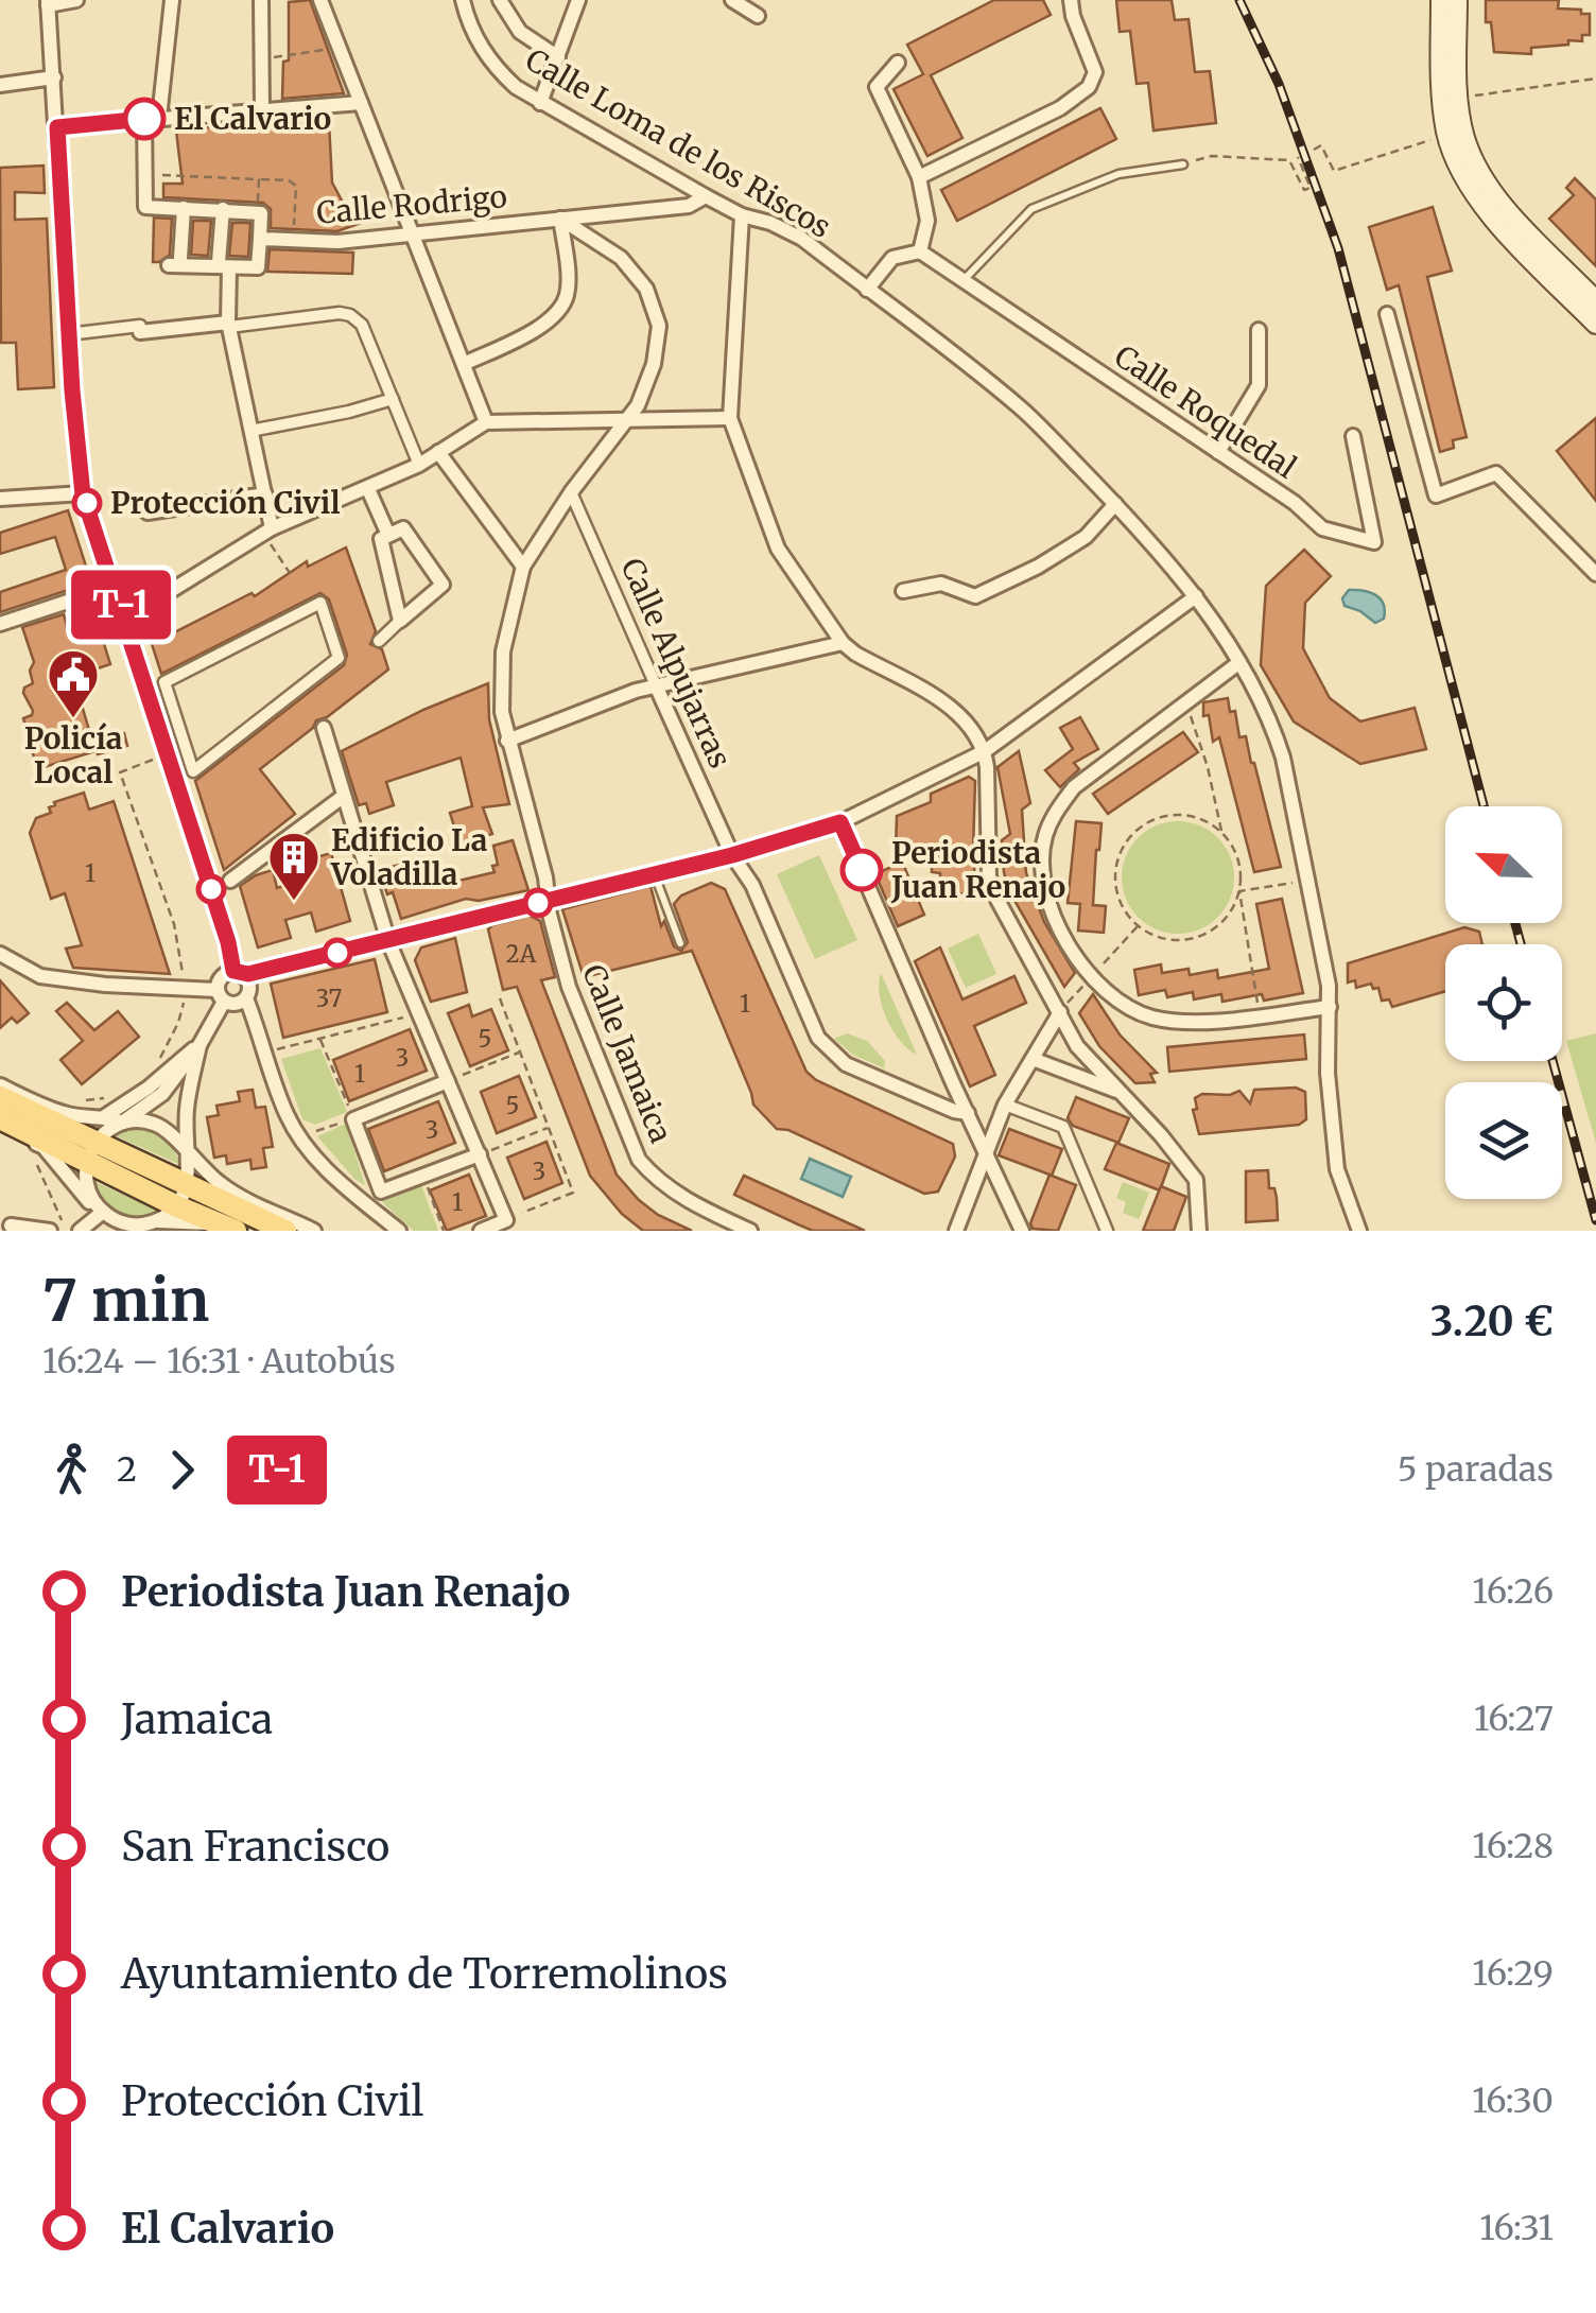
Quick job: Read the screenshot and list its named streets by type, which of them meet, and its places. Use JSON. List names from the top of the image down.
{
  "streets": {
    "street": [
      "Calle Loma de los Riscos",
      "Calle Rodrigo",
      "Calle Roquedal",
      "Calle Alpujarras",
      "Calle Jamaica"
    ]
  },
  "crossings": [
    ["Calle Loma de los Riscos", "Calle Rodrigo"],
    ["Calle Rodrigo", "Calle Jamaica"],
    ["Calle Alpujarras", "Calle Jamaica"]
  ],
  "places": {
    "other": ["El Calvario", "Protección Civil", "Periodista Juan Renajo"],
    "public building": ["Policía Local"],
    "building": ["Edificio La Voladilla"]
  },
  "lines": ["bus line T-1"],
  "house_numbers": [
    "1",
    "2A",
    "37",
    "1",
    "5",
    "3",
    "1",
    "5",
    "3",
    "3",
    "1"
  ],
  "north": "top left",
  "page": {
    "on_map": "T-1",
    "heading": ["7 min", "16:24 – 16:31 · Autobús", "3.20 €"],
    "legs": ["2", "T-1", "5 paradas"],
    "list": [
      {
        "name": "Periodista Juan Renajo",
        "value": "16:26"
      },
      {
        "name": "Jamaica",
        "value": "16:27"
      },
      {
        "name": "San Francisco",
        "value": "16:28"
      },
      {
        "name": "Ayuntamiento de Torremolinos",
        "value": "16:29"
      },
      {
        "name": "Protección Civil",
        "value": "16:30"
      },
      {
        "name": "El Calvario",
        "value": "16:31"
      }
    ]
  }
}
